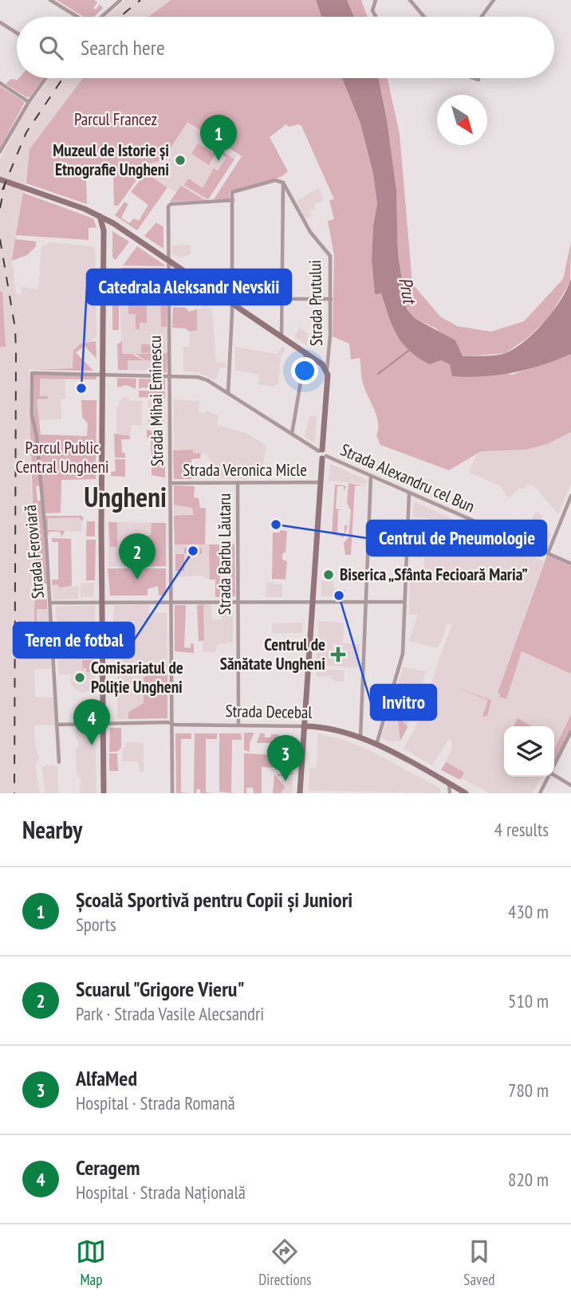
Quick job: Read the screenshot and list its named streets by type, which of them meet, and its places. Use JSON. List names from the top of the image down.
{
  "streets": {
    "main road": ["Strada Decebal"],
    "street": [
      "Strada Prutului",
      "Strada Mihai Eminescu",
      "Strada Veronica Micle",
      "Strada Alexandru cel Bun",
      "Strada Feroviară",
      "Strada Barbu Lăutaru"
    ]
  },
  "crossings": [
    ["Strada Mihai Eminescu", "Strada Veronica Micle"],
    ["Strada Mihai Eminescu", "Strada Alexandru cel Bun"],
    ["Strada Mihai Eminescu", "Strada Decebal"],
    ["Strada Veronica Micle", "Strada Barbu Lăutaru"],
    ["Strada Alexandru cel Bun", "Strada Feroviară"],
    ["Strada Feroviară", "Strada Decebal"],
    ["Strada Barbu Lăutaru", "Strada Decebal"]
  ],
  "districts": ["Ungheni"],
  "water": ["Prut"],
  "parks": ["Parcul Francez", "Parcul Public Central Ungheni"],
  "places": {
    "other": [
      "Muzeul de Istorie și Etnografie Ungheni",
      "Catedrala Aleksandr Nevskii",
      "Centrul de Pneumologie",
      "Teren de fotbal",
      "Biserica „Sfânta Fecioară Maria”",
      "Invitro",
      "Comisariatul de Poliție Ungheni"
    ],
    "health": ["Centrul de Sănătate Ungheni"]
  },
  "north": "bottom right",
  "page": {
    "search": "Search here",
    "pins": [
      "1",
      "2",
      "4",
      "3"
    ],
    "heading": ["Nearby", "4 results"],
    "list": [
      {
        "mark": "1",
        "name": "Școală Sportivă pentru Copii și Juniori",
        "note": "Sports",
        "value": "430 m"
      },
      {
        "mark": "2",
        "name": "Scuarul \"Grigore Vieru\"",
        "note": "Park · Strada Vasile Alecsandri",
        "value": "510 m"
      },
      {
        "mark": "3",
        "name": "AlfaMed",
        "note": "Hospital · Strada Romană",
        "value": "780 m"
      },
      {
        "mark": "4",
        "name": "Ceragem",
        "note": "Hospital · Strada Națională",
        "value": "820 m"
      }
    ],
    "nav": ["Map", "Directions", "Saved"]
  }
}
